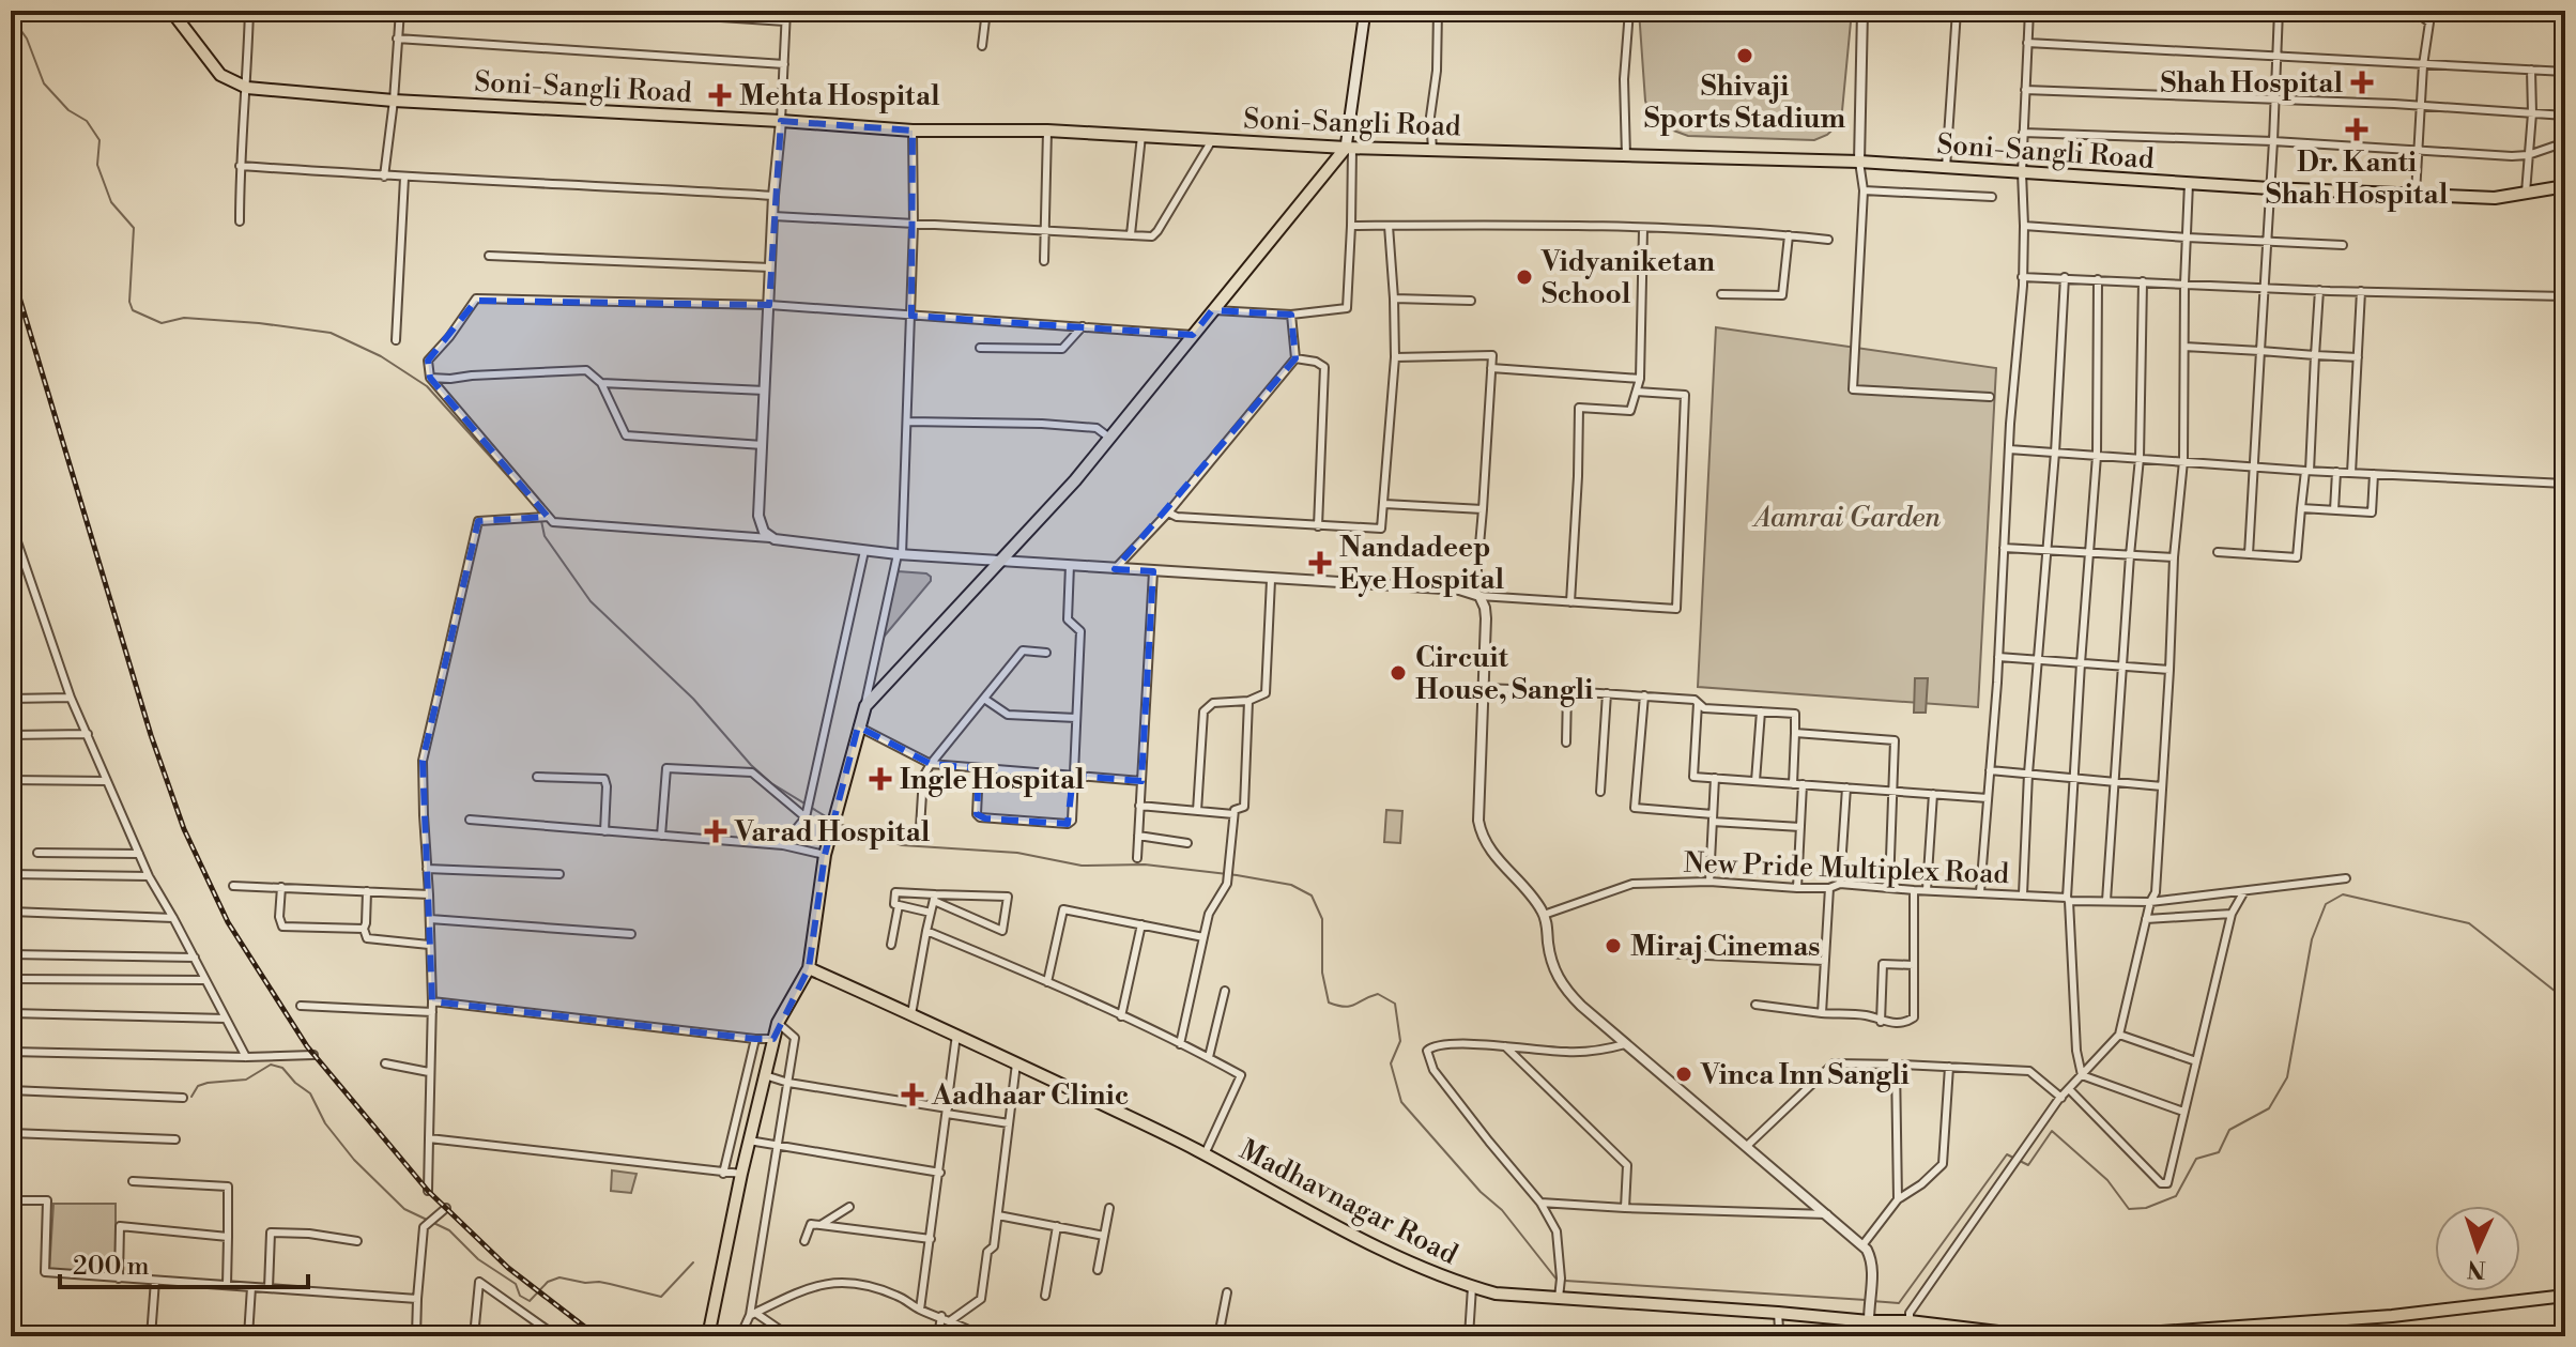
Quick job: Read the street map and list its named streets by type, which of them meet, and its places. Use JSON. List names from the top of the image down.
{
  "streets": {
    "main road": ["Soni-Sangli Road", "Madhavnagar Road"],
    "street": ["New Pride Multiplex Road"]
  },
  "parks": ["Aamrai Garden"],
  "places": {
    "other": [
      "Shivaji Sports Stadium",
      "Vidyaniketan School",
      "Circuit House, Sangli",
      "Miraj Cinemas",
      "Vinca Inn Sangli"
    ],
    "health": [
      "Shah Hospital",
      "Mehta Hospital",
      "Dr. Kanti Shah Hospital",
      "Nandadeep Eye Hospital",
      "Ingle Hospital",
      "Varad Hospital",
      "Aadhaar Clinic"
    ]
  },
  "scale_bar": "200 m",
  "north": "bottom"
}
